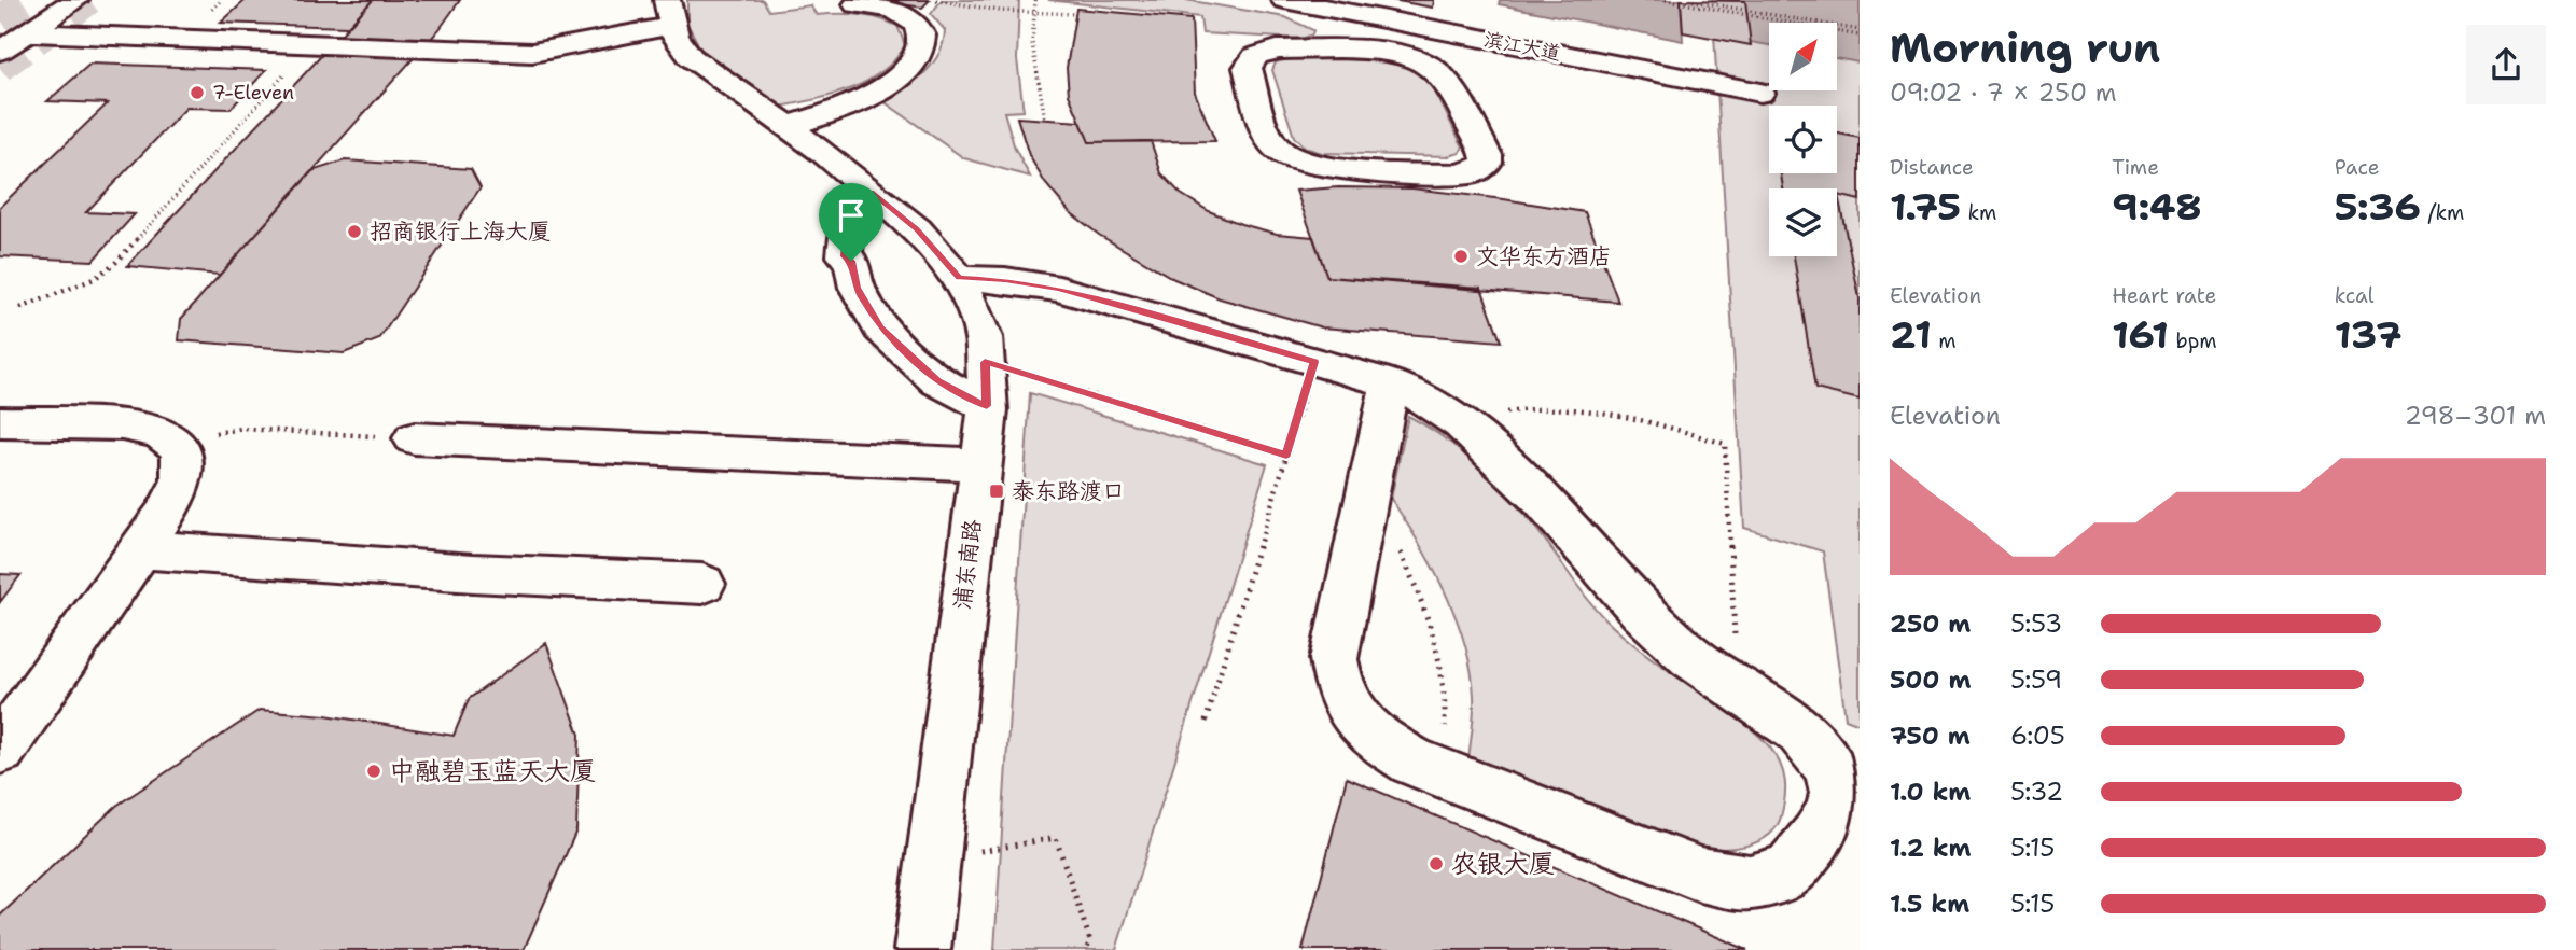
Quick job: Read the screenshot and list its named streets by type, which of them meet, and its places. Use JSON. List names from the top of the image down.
{
  "streets": {
    "street": ["滨江大道", "浦东南路"]
  },
  "places": {
    "other": [
      "7-Eleven",
      "招商银行上海大厦",
      "文华东方酒店",
      "中融碧玉蓝天大厦",
      "农银大厦"
    ],
    "transit": ["泰东路渡口"]
  },
  "north": "top right",
  "page": {
    "heading": ["Morning run", "09:02 · 7 × 250 m"],
    "stats": [
      ["Distance", "1.75 km"],
      ["Time", "9:48"],
      ["Pace", "5:36 /km"],
      ["Elevation", "21 m"],
      ["Heart rate", "161 bpm"],
      ["kcal", "137"]
    ],
    "chart": ["Elevation", "298–301 m"],
    "list": [
      {
        "name": "250 m",
        "note": "5:53"
      },
      {
        "name": "500 m",
        "note": "5:59"
      },
      {
        "name": "750 m",
        "note": "6:05"
      },
      {
        "name": "1.0 km",
        "note": "5:32"
      },
      {
        "name": "1.2 km",
        "note": "5:15"
      },
      {
        "name": "1.5 km",
        "note": "5:15"
      }
    ]
  }
}
